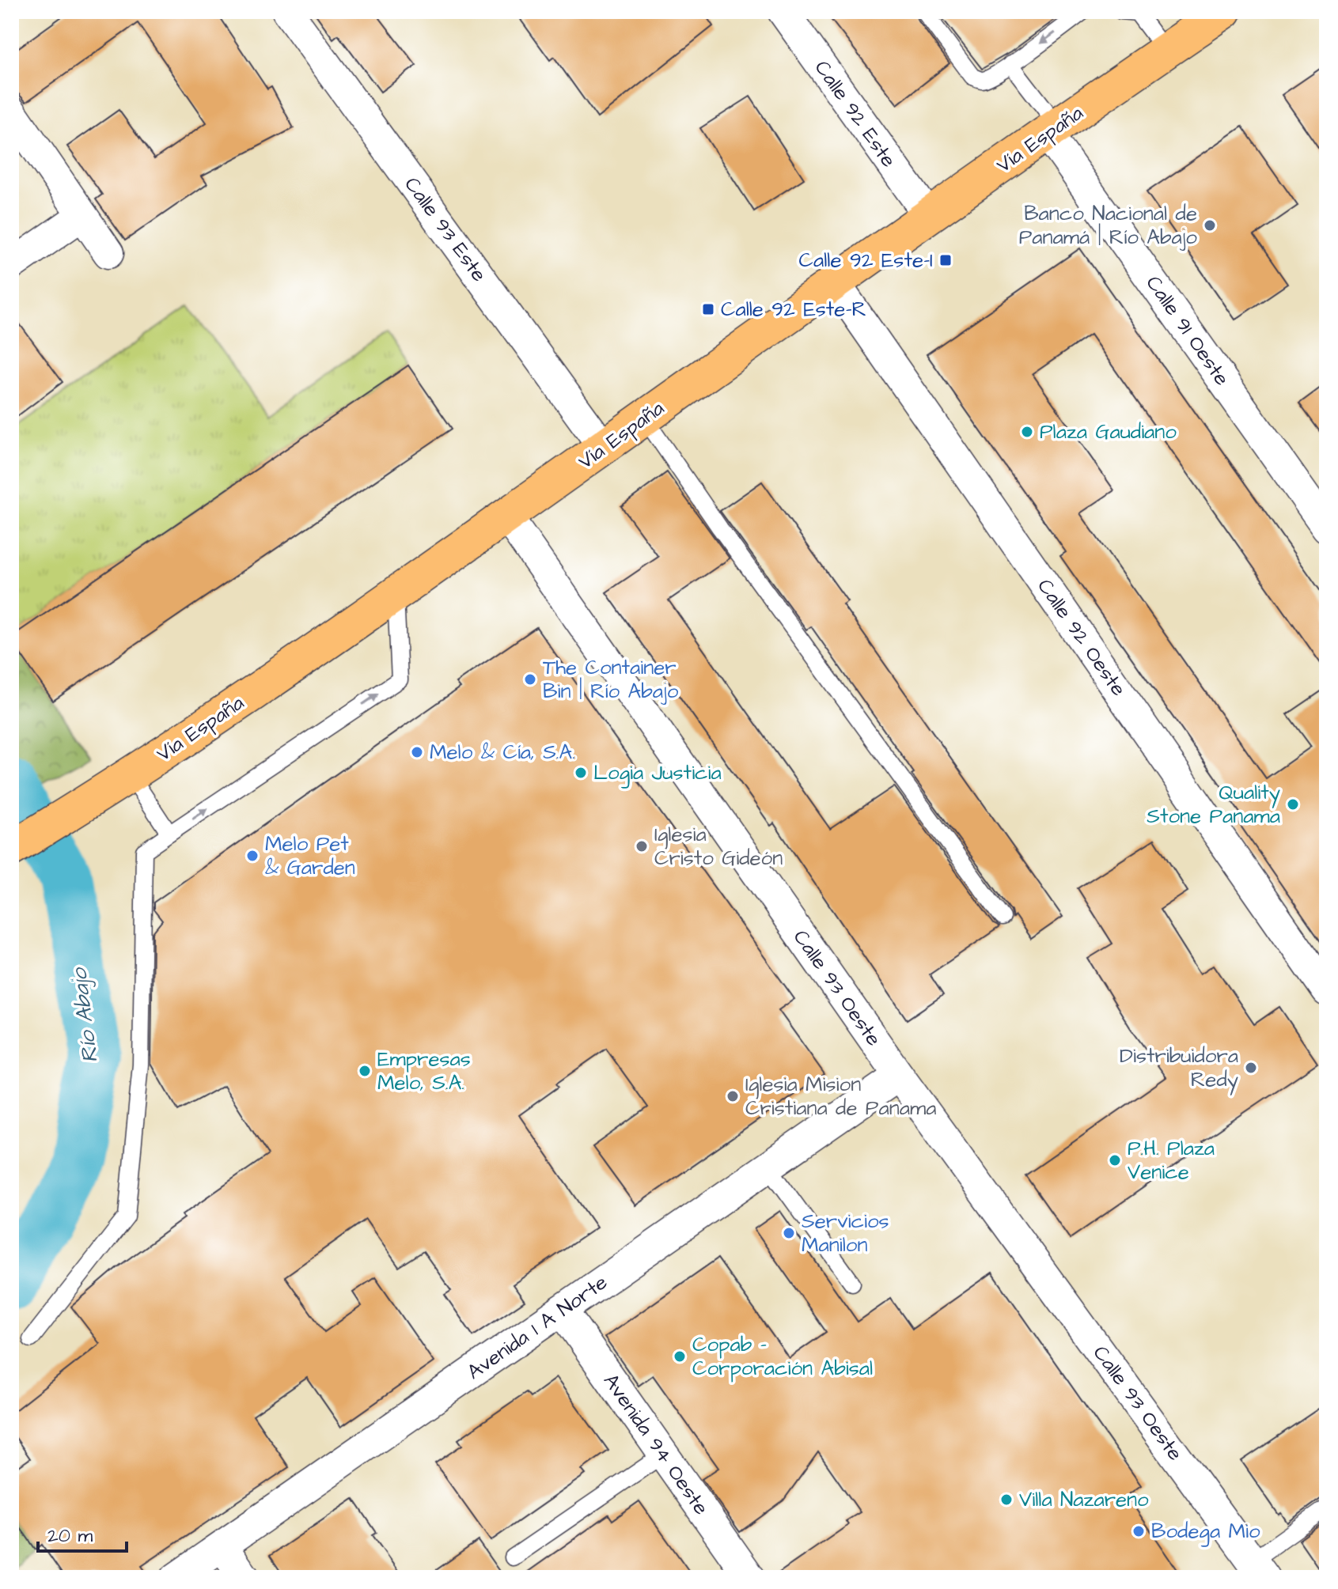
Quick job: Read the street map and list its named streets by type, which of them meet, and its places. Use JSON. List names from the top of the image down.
{
  "streets": {
    "main road": ["Vía España"],
    "street": [
      "Calle 92 Este",
      "Calle 93 Este",
      "Calle 91 Oeste",
      "Calle 92 Oeste",
      "Calle 93 Oeste",
      "Avenida 1 A Norte",
      "Avenida 94 Oeste"
    ]
  },
  "crossings": [
    ["Calle 92 Este", "Vía España"],
    ["Vía España", "Calle 93 Este"],
    ["Vía España", "Calle 91 Oeste"],
    ["Vía España", "Calle 92 Oeste"],
    ["Vía España", "Calle 93 Oeste"],
    ["Calle 93 Oeste", "Avenida 1 A Norte"],
    ["Avenida 1 A Norte", "Avenida 94 Oeste"]
  ],
  "water": ["Río Abajo"],
  "places": {
    "other": [
      "Banco Nacional de Panamá | Río Abajo",
      "Plaza Gaudiano",
      "The Container Bin | Río Abajo",
      "Melo & Cía, S.A.",
      "Logia Justicia",
      "Quality Stone Panama",
      "Iglesia Cristo Gideón",
      "Melo Pet & Garden",
      "Distribuidora Redy",
      "Empresas Melo, S.A.",
      "Iglesia Mision Cristiana de Panama",
      "P.H. Plaza Venice",
      "Servicios Manilon",
      "Copab - Corporación Abisal",
      "Villa Nazareno",
      "Bodega Mio"
    ],
    "transit": ["Calle 92 Este-I", "Calle 92 Este-R"]
  },
  "scale_bar": "20 m"
}
